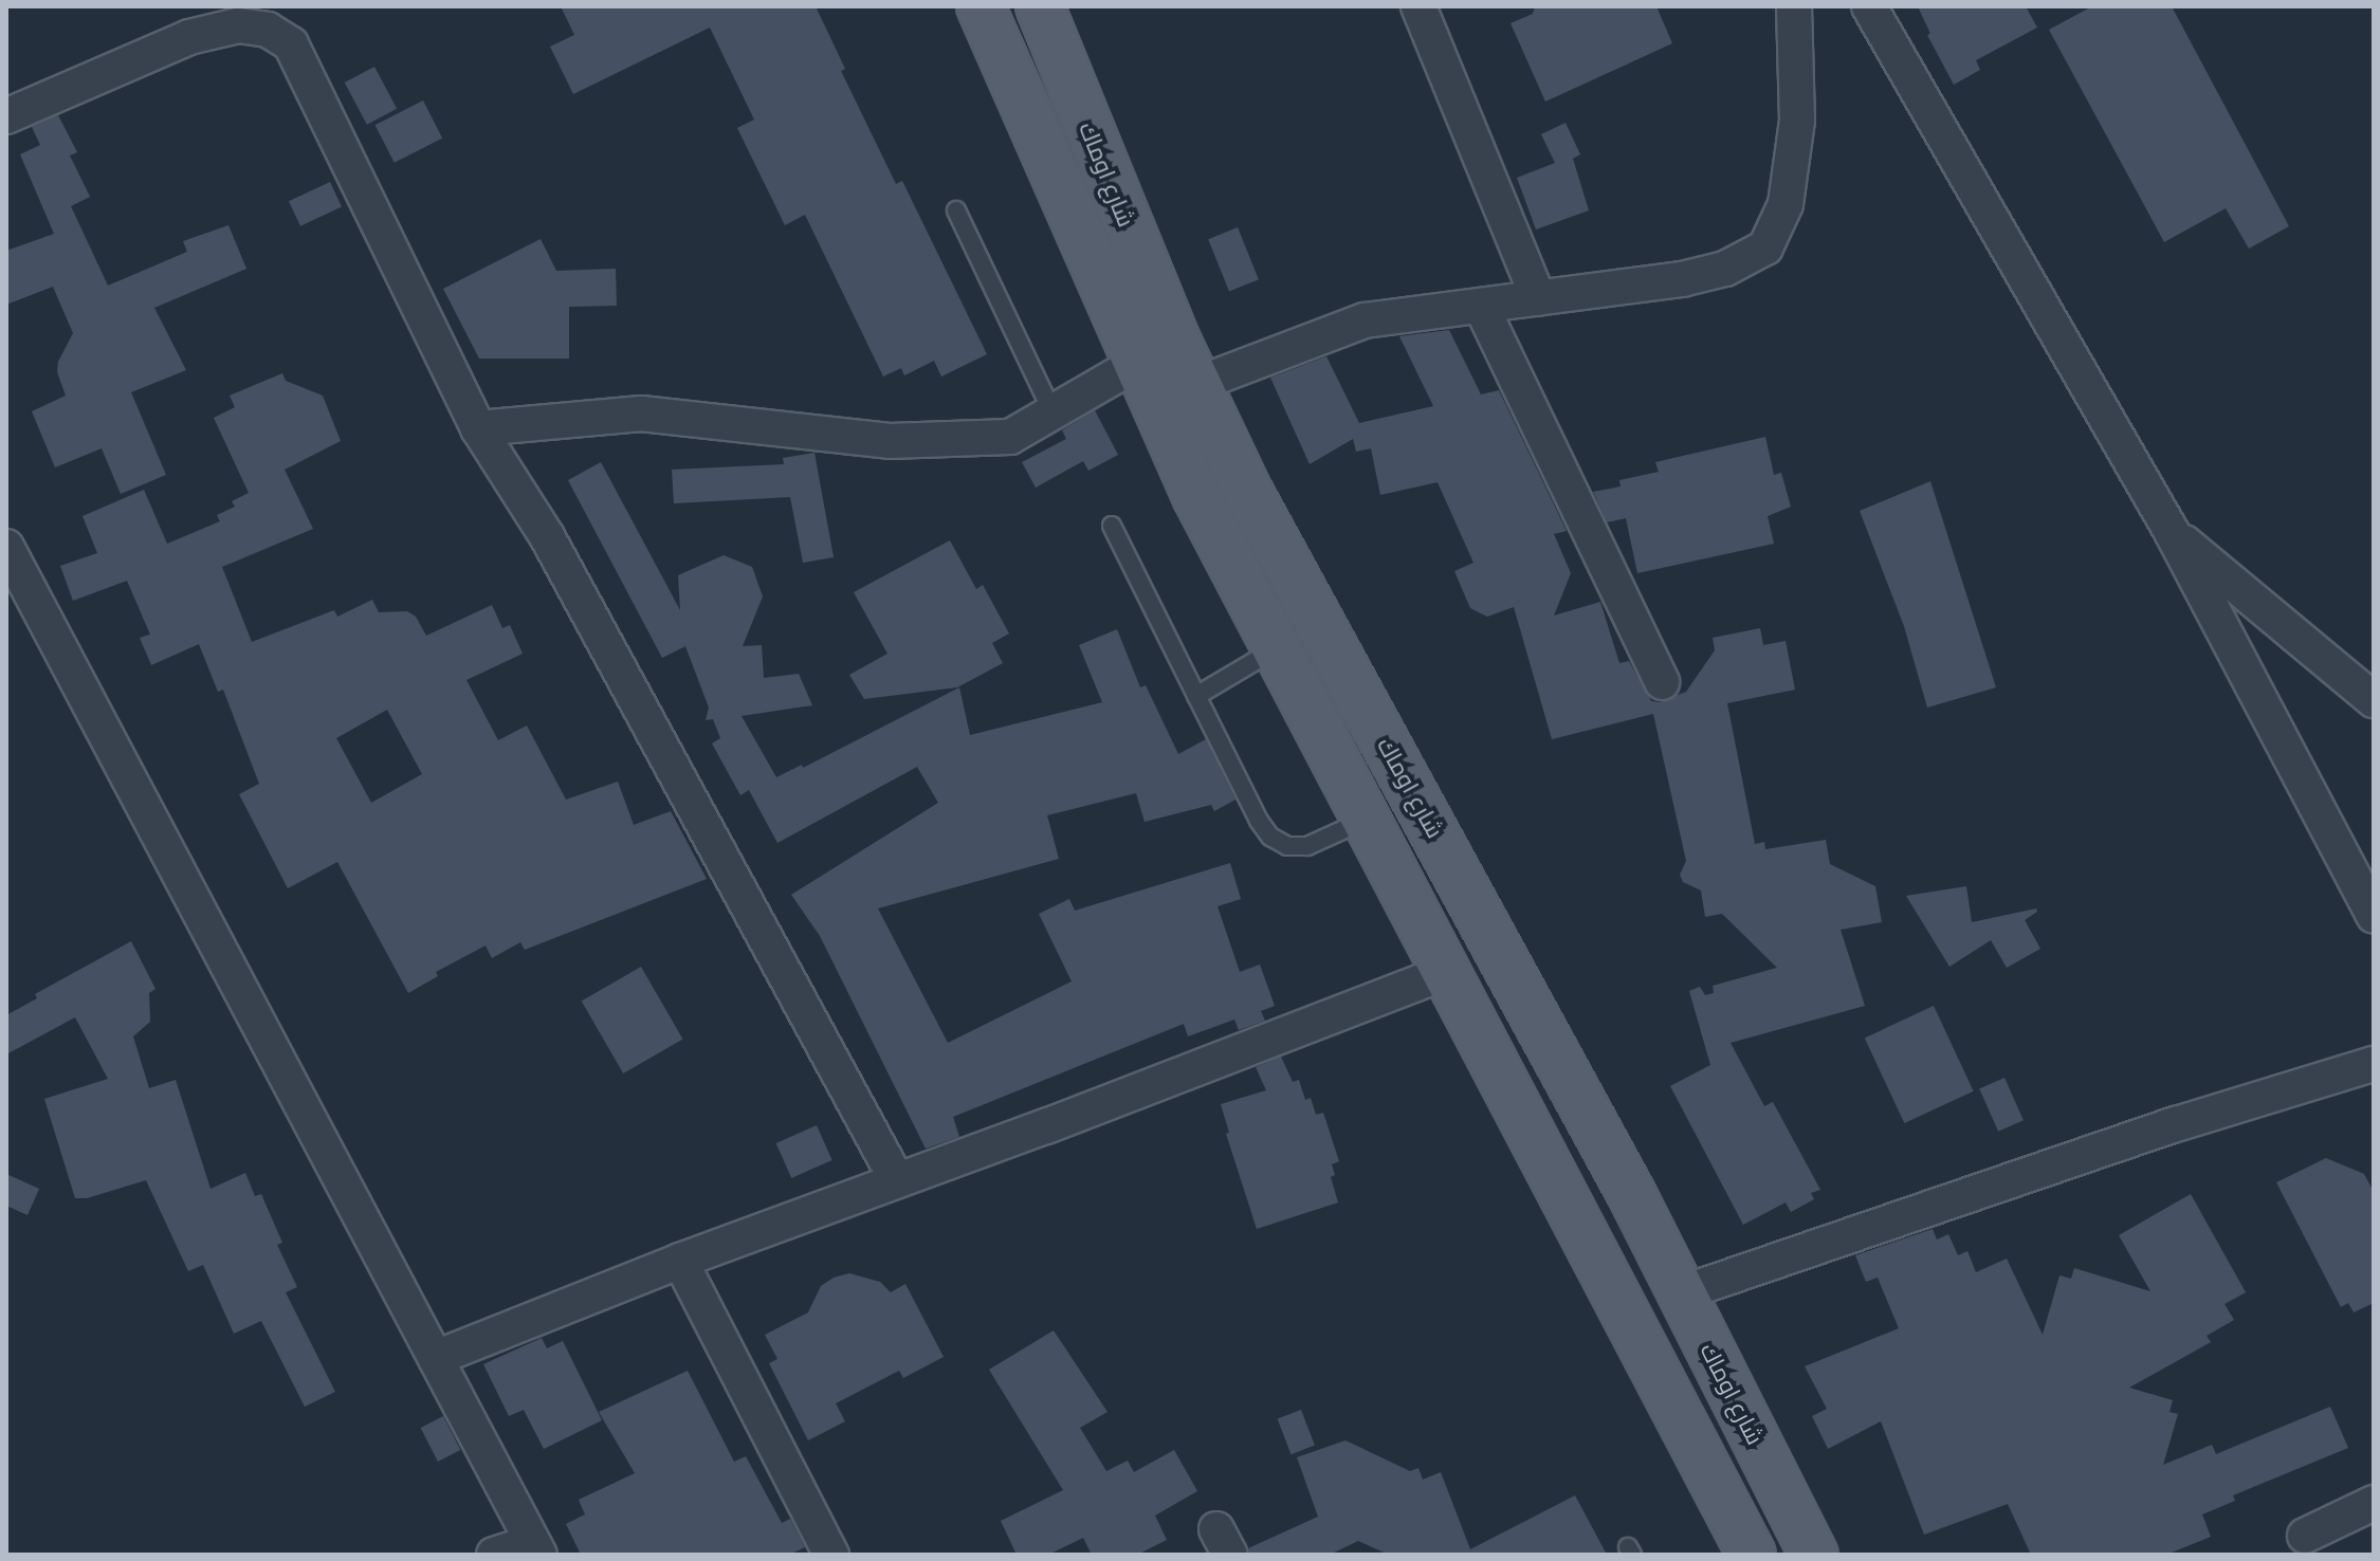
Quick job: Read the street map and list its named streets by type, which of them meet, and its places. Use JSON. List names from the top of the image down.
{
  "streets": {
    "main road": ["شارع اوماك"]
  }
}
